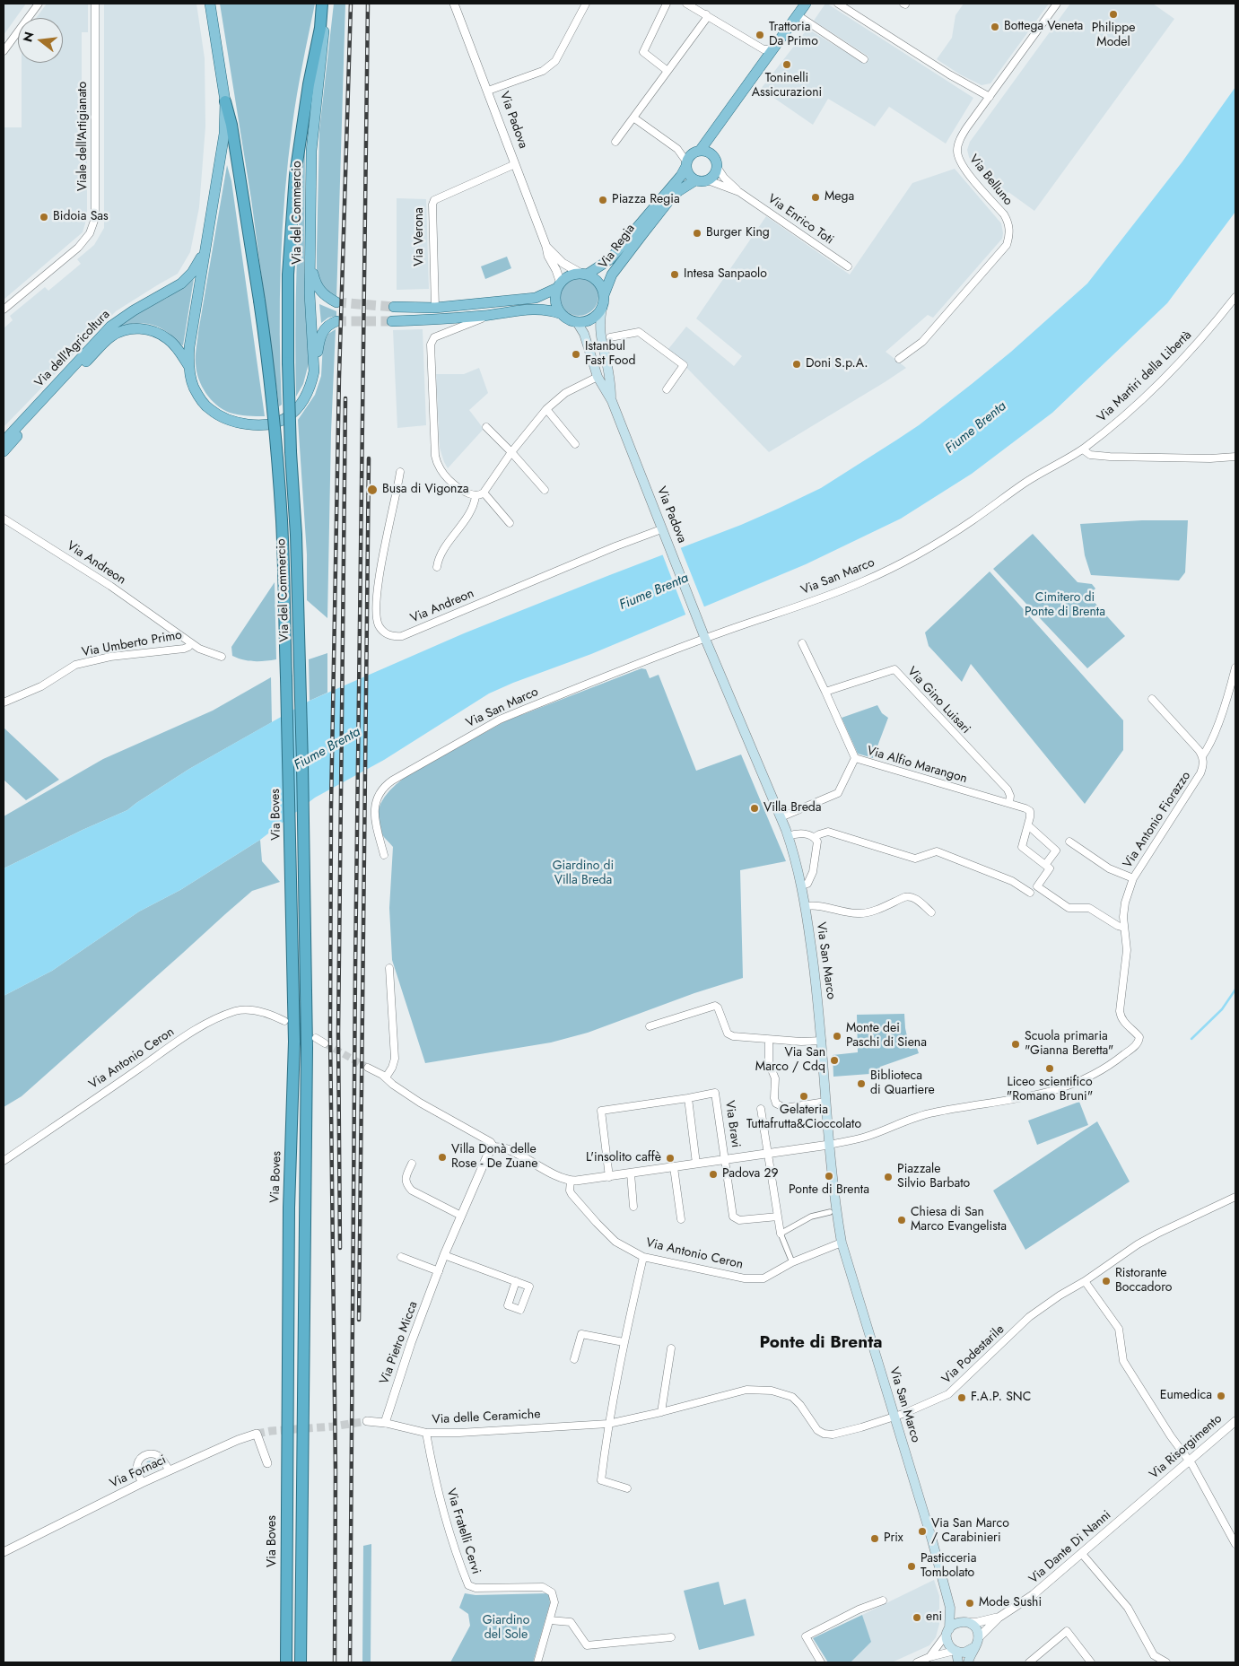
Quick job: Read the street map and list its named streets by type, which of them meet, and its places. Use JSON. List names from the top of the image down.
{
  "streets": {
    "highway": ["Via del Commercio", "Via Boves"],
    "main road": [
      "Via Padova",
      "Via Regia",
      "Via dell'Agricoltura",
      "Via San Marco"
    ],
    "street": [
      "Viale dell'Artigianato",
      "Via Belluno",
      "Via Enrico Toti",
      "Via Verona",
      "Via Martiri della Libertà",
      "Via Andreon",
      "Via Umberto Primo",
      "Via Gino Luisari",
      "Via Alfio Marangon",
      "Via Antonio Fiorazzo",
      "Via Antonio Ceron",
      "Via Bravi",
      "Via Pietro Micca",
      "Via Podestarile",
      "Via delle Ceramiche",
      "Via Risorgimento",
      "Via Fornaci",
      "Via Fratelli Cervi",
      "Via Dante Di Nanni"
    ]
  },
  "crossings": [
    ["Via Padova", "Via Verona"],
    ["Via Padova", "Via Regia"],
    ["Via Padova", "Via Andreon"],
    ["Via Padova", "Via San Marco"],
    ["Via del Commercio", "Via dell'Agricoltura"],
    ["Via del Commercio", "Via Boves"],
    ["Via Enrico Toti", "Via Regia"],
    ["Via Martiri della Libertà", "Via San Marco"],
    ["Via Andreon", "Via Umberto Primo"],
    ["Via San Marco", "Via Alfio Marangon"],
    ["Via San Marco", "Via Antonio Fiorazzo"],
    ["Via San Marco", "Via Antonio Ceron"],
    ["Via San Marco", "Via Bravi"],
    ["Via San Marco", "Via Podestarile"],
    ["Via San Marco", "Via delle Ceramiche"],
    ["Via San Marco", "Via Dante Di Nanni"],
    ["Via Gino Luisari", "Via Alfio Marangon"],
    ["Via Alfio Marangon", "Via Antonio Fiorazzo"],
    ["Via Antonio Fiorazzo", "Via Bravi"],
    ["Via Antonio Ceron", "Via Bravi"],
    ["Via Bravi", "Via Pietro Micca"],
    ["Via Pietro Micca", "Via delle Ceramiche"],
    ["Via Podestarile", "Via delle Ceramiche"],
    ["Via delle Ceramiche", "Via Fratelli Cervi"],
    ["Via Risorgimento", "Via Dante Di Nanni"]
  ],
  "districts": ["Ponte di Brenta"],
  "water": ["Fiume Brenta"],
  "parks": ["Cimitero di Ponte di Brenta", "Giardino di Villa Breda", "Giardino del Sole"],
  "places": [
    "Philippe Model",
    "Bottega Veneta",
    "Trattoria Da Primo",
    "Toninelli Assicurazioni",
    "Mega",
    "Piazza Regia",
    "Bidoia Sas",
    "Burger King",
    "Intesa Sanpaolo",
    "Istanbul Fast Food",
    "Doni S.p.A.",
    "Busa di Vigonza",
    "Villa Breda",
    "Monte dei Paschi di Siena",
    "Scuola primaria \"Gianna Beretta\"",
    "Via San Marco / Cdq",
    "Liceo scientifico \"Romano Bruni\"",
    "Biblioteca di Quartiere",
    "Gelateria Tuttafrutta&Cioccolato",
    "Villa Donà delle Rose - De Zuane",
    "L'insolito caffè",
    "Padova 29",
    "Ponte di Brenta",
    "Piazzale Silvio Barbato",
    "Chiesa di San Marco Evangelista",
    "Ristorante Boccadoro",
    "Eumedica",
    "F.A.P. SNC",
    "Via San Marco / Carabinieri",
    "Prix",
    "Pasticceria Tombolato",
    "Mode Sushi",
    "eni"
  ],
  "north": "left"
}
